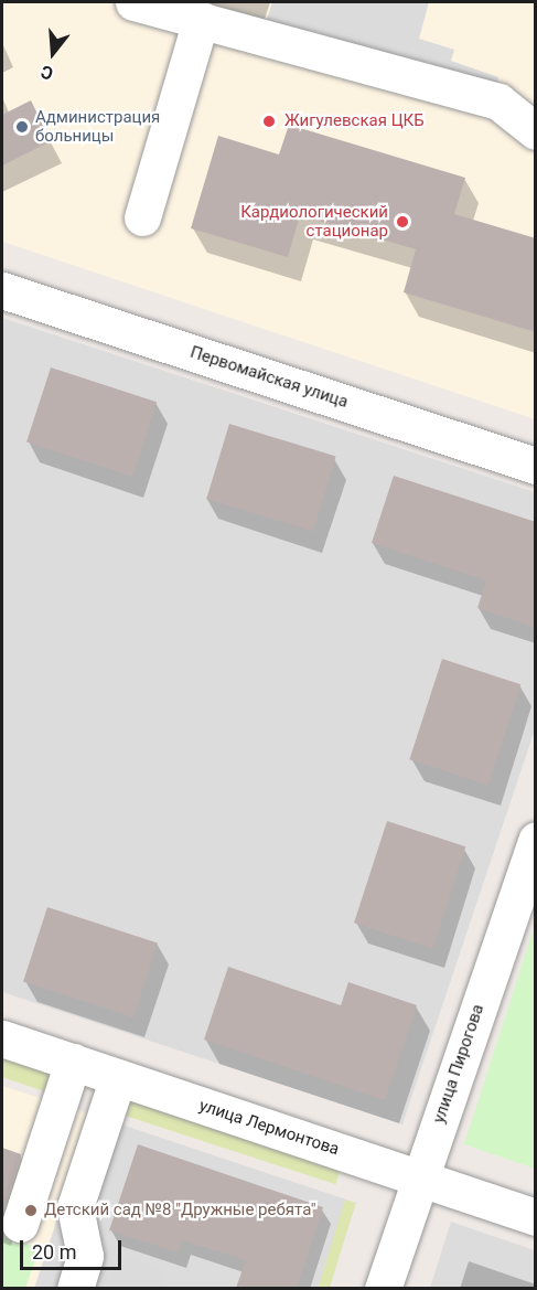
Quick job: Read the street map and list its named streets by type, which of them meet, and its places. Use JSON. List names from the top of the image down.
{
  "streets": {
    "street": ["Первомайская улица", "улица Пирогова", "улица Лермонтова"]
  },
  "crossings": [
    ["улица Пирогова", "улица Лермонтова"]
  ],
  "places": [
    "Жигулевская ЦКБ",
    "Администрация больницы",
    "Кардиологический стационар",
    "Детский сад №8 \"Дружные ребята\""
  ],
  "scale_bar": "20 m",
  "north": "bottom"
}
